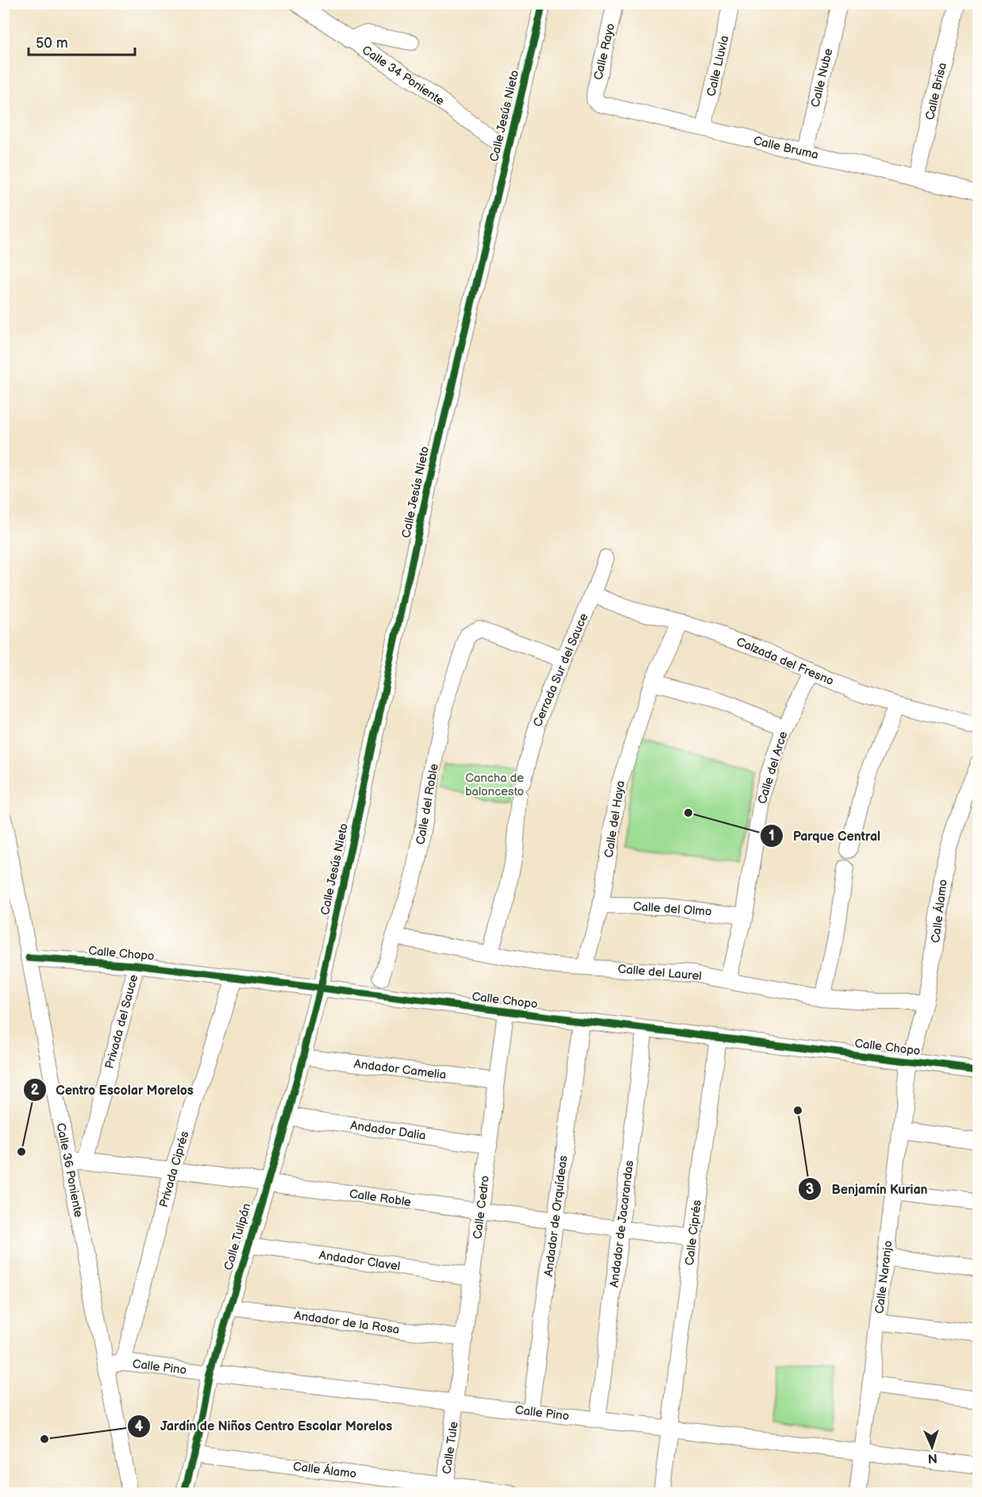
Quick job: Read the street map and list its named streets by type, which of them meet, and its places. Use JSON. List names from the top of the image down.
{
  "streets": {
    "street": [
      "Calle Rayo",
      "Calle Lluvia",
      "Calle 34 Poniente",
      "Calle Nube",
      "Calle Brisa",
      "Calle Jesús Nieto",
      "Calle Bruma",
      "Calzada del Fresno",
      "Cerrada Sur del Sauce",
      "Calle del Arce",
      "Calle del Roble",
      "Calle del Haya",
      "Calle del Olmo",
      "Calle Álamo",
      "Calle Chopo",
      "Calle del Laurel",
      "Privada del Sauce",
      "Andador Camelia",
      "Andador Dalia",
      "Privada Ciprés",
      "Calle 36 Poniente",
      "Calle Roble",
      "Calle Cedro",
      "Andador de Orquídeas",
      "Andador de Jacarandas",
      "Calle Ciprés",
      "Calle Tulipán",
      "Andador Clavel",
      "Calle Naranjo",
      "Andador de la Rosa",
      "Calle Pino",
      "Calle Tule"
    ]
  },
  "crossings": [
    ["Calle Rayo", "Calle Bruma"],
    ["Calle Lluvia", "Calle Bruma"],
    ["Calle 34 Poniente", "Calle Jesús Nieto"],
    ["Calle Nube", "Calle Bruma"],
    ["Calle Brisa", "Calle Bruma"],
    ["Calle Jesús Nieto", "Calle Chopo"],
    ["Calle Jesús Nieto", "Calle Tulipán"],
    ["Calzada del Fresno", "Cerrada Sur del Sauce"],
    ["Calzada del Fresno", "Calle del Arce"],
    ["Calzada del Fresno", "Calle del Haya"],
    ["Cerrada Sur del Sauce", "Calle del Roble"],
    ["Cerrada Sur del Sauce", "Calle del Laurel"],
    ["Calle del Arce", "Calle del Olmo"],
    ["Calle del Arce", "Calle del Laurel"],
    ["Calle del Roble", "Calle del Laurel"],
    ["Calle del Haya", "Calle del Olmo"],
    ["Calle del Haya", "Calle del Laurel"],
    ["Calle Álamo", "Calle Chopo"],
    ["Calle Álamo", "Calle del Laurel"],
    ["Calle Álamo", "Calle Tulipán"],
    ["Calle Álamo", "Calle Naranjo"],
    ["Calle Álamo", "Calle Tule"],
    ["Calle Chopo", "Privada del Sauce"],
    ["Calle Chopo", "Privada Ciprés"],
    ["Calle Chopo", "Calle 36 Poniente"],
    ["Calle Chopo", "Calle Cedro"],
    ["Calle Chopo", "Andador de Orquídeas"],
    ["Calle Chopo", "Andador de Jacarandas"],
    ["Calle Chopo", "Calle Ciprés"],
    ["Calle Chopo", "Calle Tulipán"],
    ["Calle Chopo", "Calle Naranjo"],
    ["Privada del Sauce", "Calle Roble"],
    ["Andador Camelia", "Calle Cedro"],
    ["Andador Camelia", "Calle Tulipán"],
    ["Andador Dalia", "Calle Cedro"],
    ["Andador Dalia", "Calle Tulipán"],
    ["Privada Ciprés", "Calle Roble"],
    ["Privada Ciprés", "Calle Pino"],
    ["Calle 36 Poniente", "Calle Roble"],
    ["Calle 36 Poniente", "Calle Pino"],
    ["Calle Roble", "Calle Cedro"],
    ["Calle Roble", "Andador de Orquídeas"],
    ["Calle Roble", "Andador de Jacarandas"],
    ["Calle Roble", "Calle Ciprés"],
    ["Calle Roble", "Calle Tulipán"],
    ["Calle Cedro", "Andador Clavel"],
    ["Calle Cedro", "Andador de la Rosa"],
    ["Calle Cedro", "Calle Pino"],
    ["Calle Cedro", "Calle Tule"],
    ["Andador de Orquídeas", "Calle Pino"],
    ["Andador de Jacarandas", "Calle Pino"],
    ["Calle Ciprés", "Calle Pino"],
    ["Calle Tulipán", "Andador Clavel"],
    ["Calle Tulipán", "Andador de la Rosa"],
    ["Calle Tulipán", "Calle Pino"],
    ["Calle Naranjo", "Calle Pino"],
    ["Calle Pino", "Calle Tule"]
  ],
  "parks": ["Cancha de baloncesto"],
  "places": [
    "Parque Central",
    "Benjamín Kurian",
    "Centro Escolar Morelos",
    "Jardín de Niños Centro Escolar Morelos"
  ],
  "scale_bar": "50 m",
  "north": "bottom"
}
